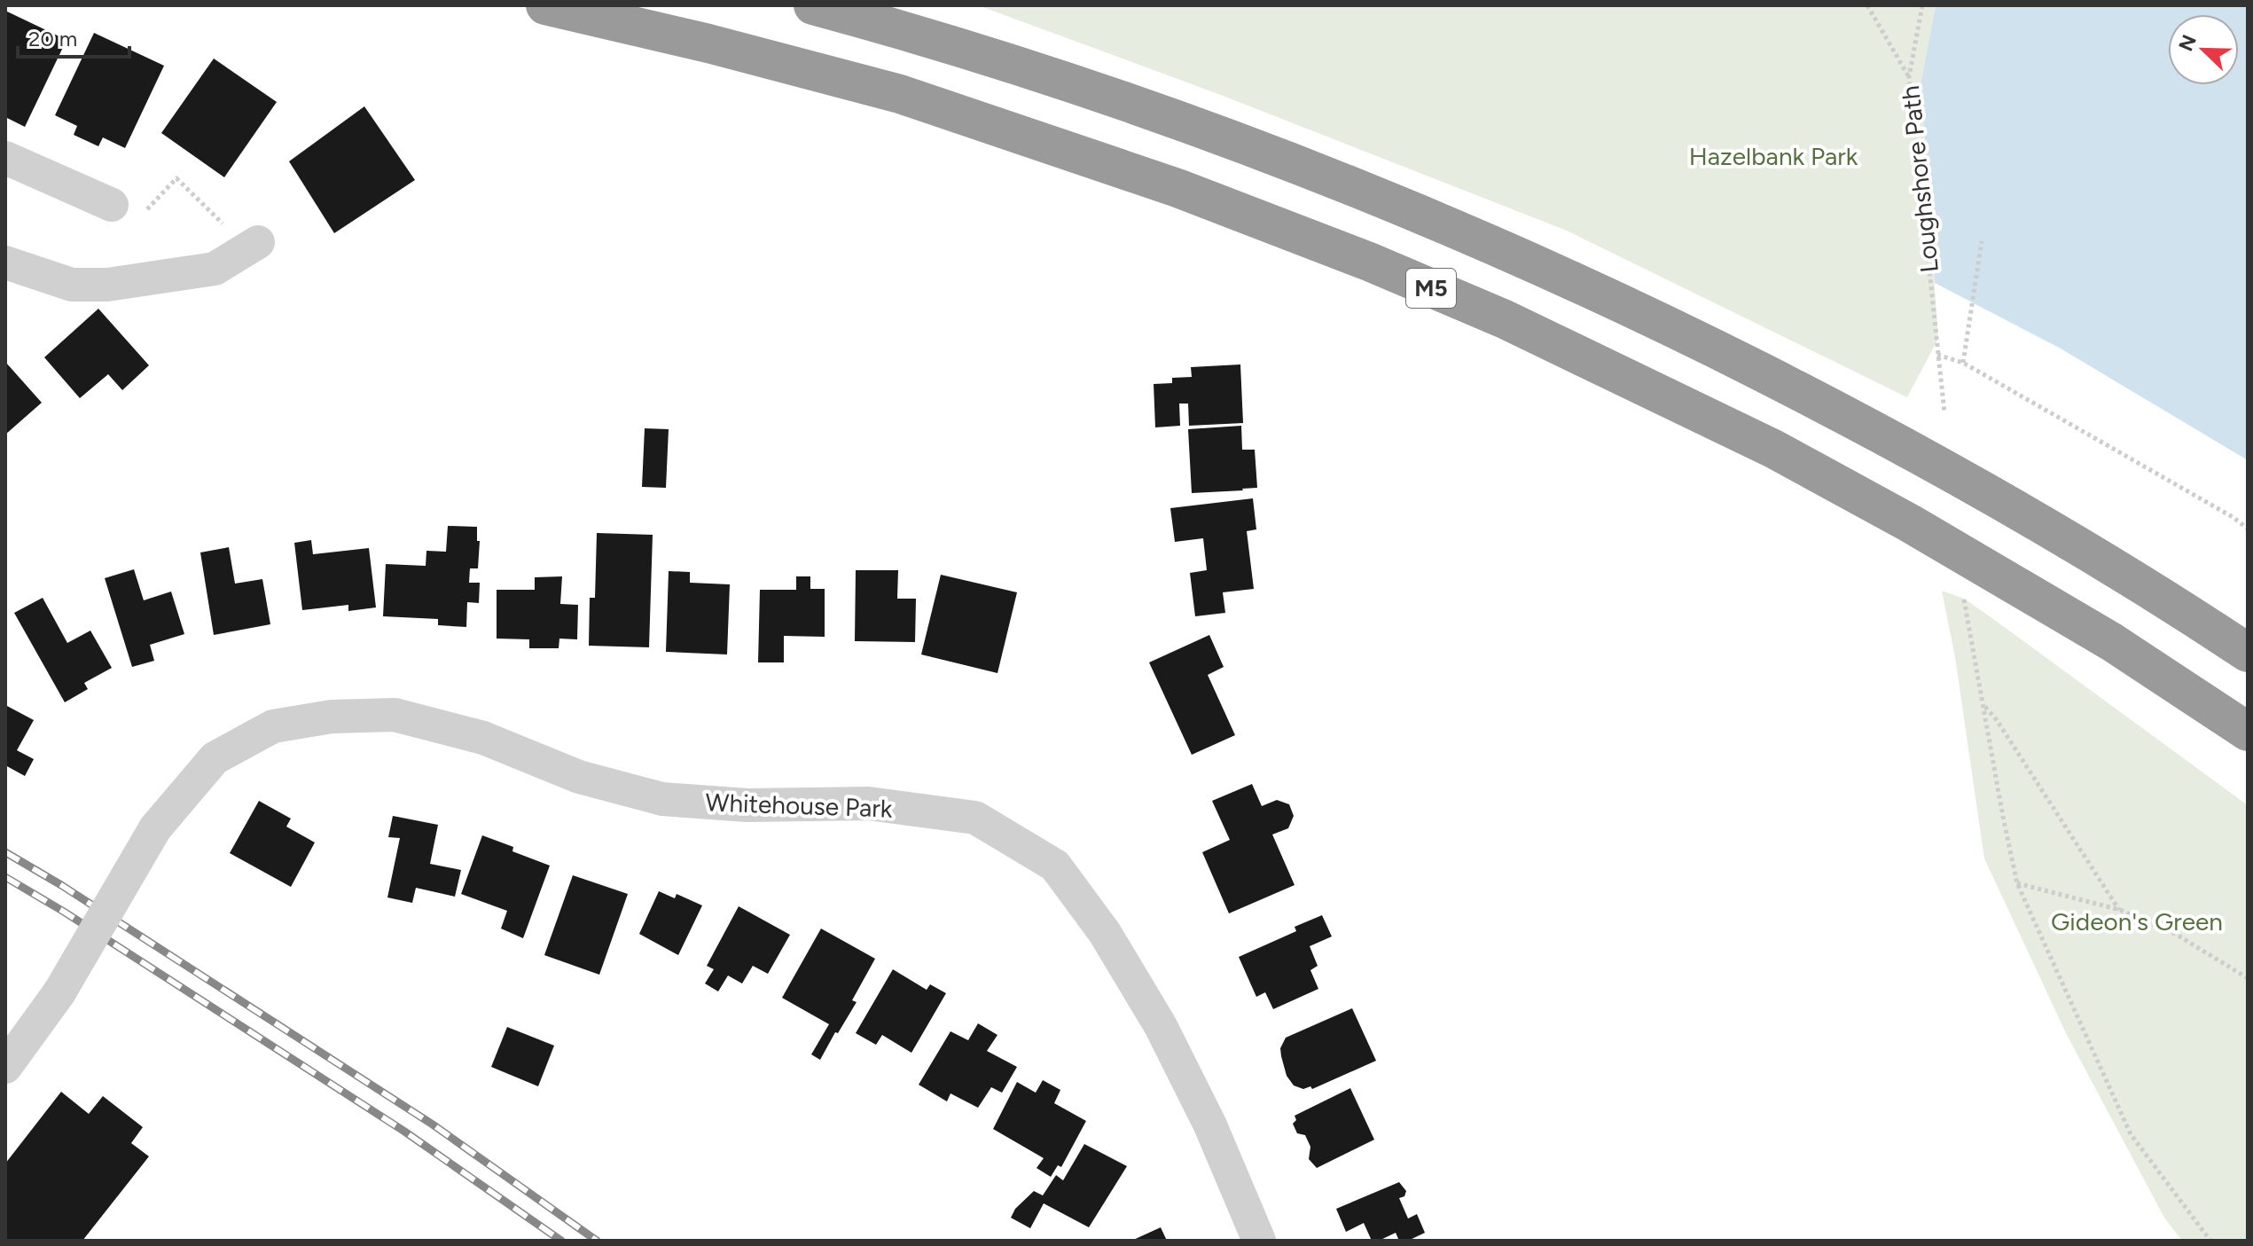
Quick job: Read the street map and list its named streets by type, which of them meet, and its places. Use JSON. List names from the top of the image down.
{
  "streets": {
    "highway": ["M5"],
    "street": ["Whitehouse Park"],
    "path": ["Loughshore Path"]
  },
  "parks": ["Hazelbank Park", "Gideon's Green"],
  "scale_bar": "20 m",
  "north": "top left"
}
